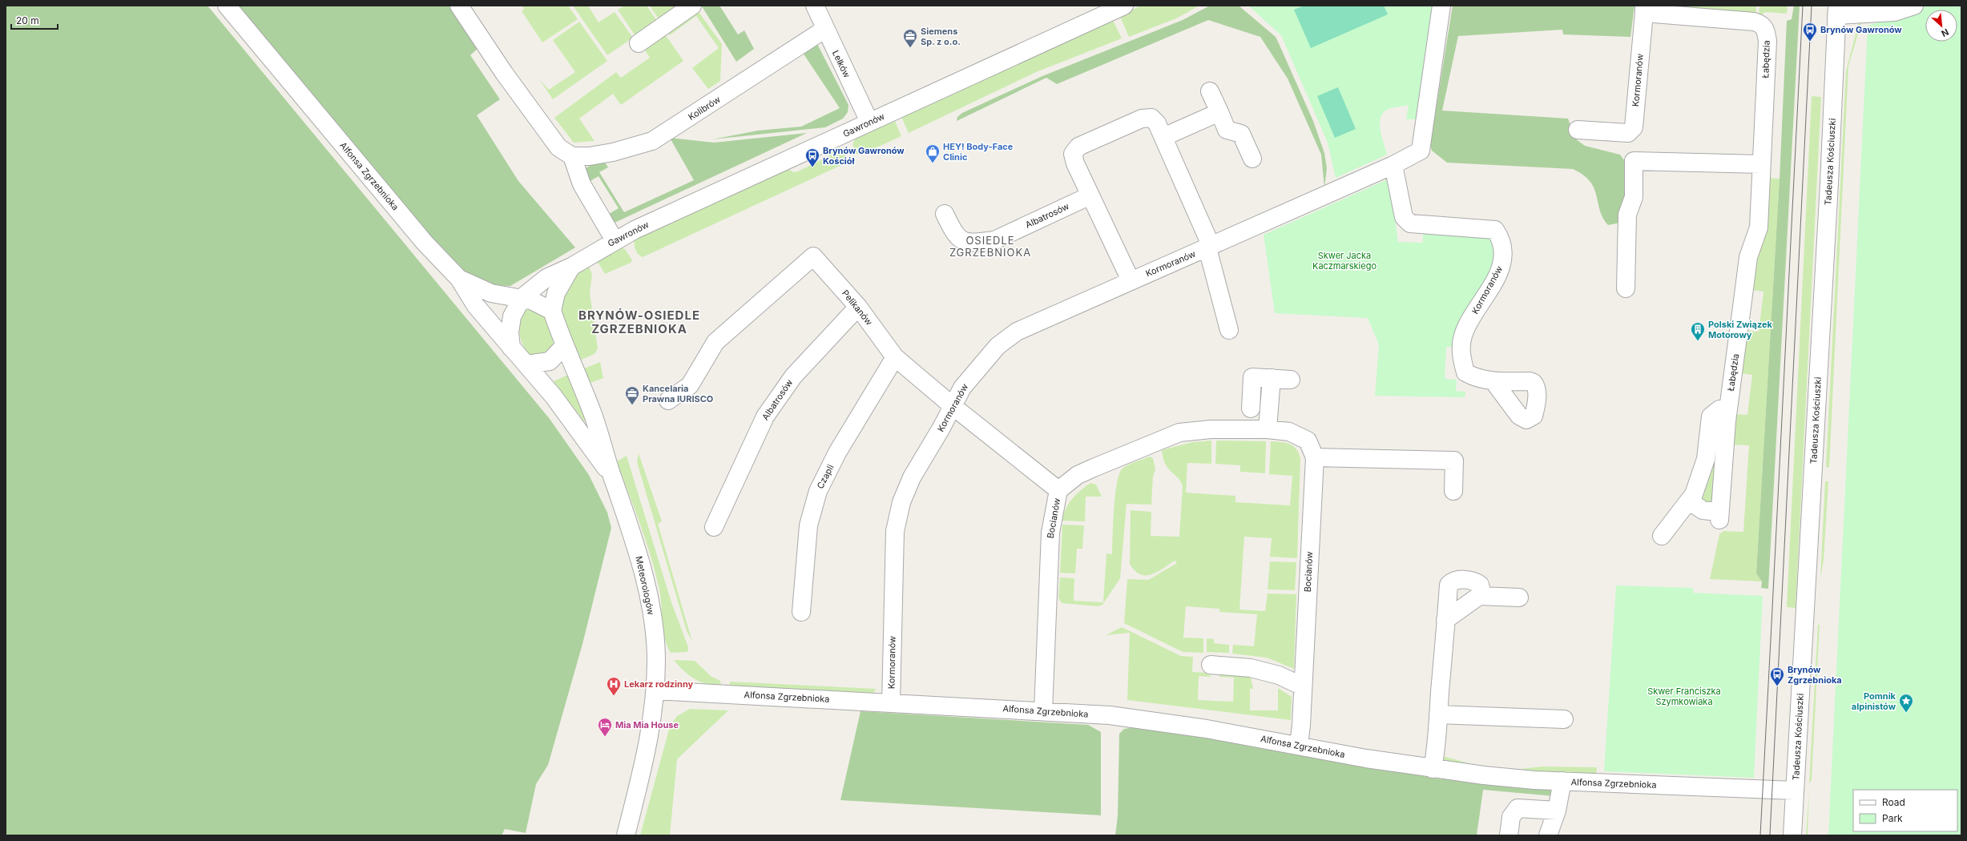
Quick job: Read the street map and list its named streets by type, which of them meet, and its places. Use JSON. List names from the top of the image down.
{
  "streets": {
    "street": [
      "Łabędzia",
      "Lelków",
      "Kormoranów",
      "Kolibrów",
      "Gawronów",
      "Tadeusza Kościuszki",
      "Alfonsa Zgrzebnioka",
      "Albatrosów",
      "Pelikanów",
      "Czapli",
      "Bocianów",
      "Meteorologów"
    ]
  },
  "crossings": [
    ["Łabędzia", "Kormoranów"],
    ["Lelków", "Kolibrów"],
    ["Lelków", "Gawronów"],
    ["Kormoranów", "Alfonsa Zgrzebnioka"],
    ["Kormoranów", "Albatrosów"],
    ["Kormoranów", "Pelikanów"],
    ["Gawronów", "Alfonsa Zgrzebnioka"],
    ["Gawronów", "Meteorologów"],
    ["Tadeusza Kościuszki", "Alfonsa Zgrzebnioka"],
    ["Alfonsa Zgrzebnioka", "Bocianów"],
    ["Alfonsa Zgrzebnioka", "Meteorologów"],
    ["Albatrosów", "Pelikanów"],
    ["Pelikanów", "Czapli"],
    ["Pelikanów", "Bocianów"]
  ],
  "districts": ["OSIEDLE ZGRZEBNIOKA", "BRYNÓW-OSIEDLE ZGRZEBNIOKA"],
  "parks": ["Skwer Jacka Kaczmarskiego", "Skwer Franciszka Szymkowiaka"],
  "places": {
    "bus stop": ["Brynów Gawronów", "Brynów Gawronów Kościół", "Brynów Zgrzebnioka"],
    "office": ["Siemens Sp. z o.o.", "Kancelaria Prawna IURISCO"],
    "shop": ["HEY! Body-Face Clinic"],
    "building": ["Polski Związek Motorowy"],
    "hospital": ["Lekarz rodzinny"],
    "place": ["Pomnik alpinistów"],
    "hotel": ["Mia Mia House"]
  },
  "legend": ["Road", "Park"],
  "scale_bar": "20 m",
  "north": "bottom right"
}
